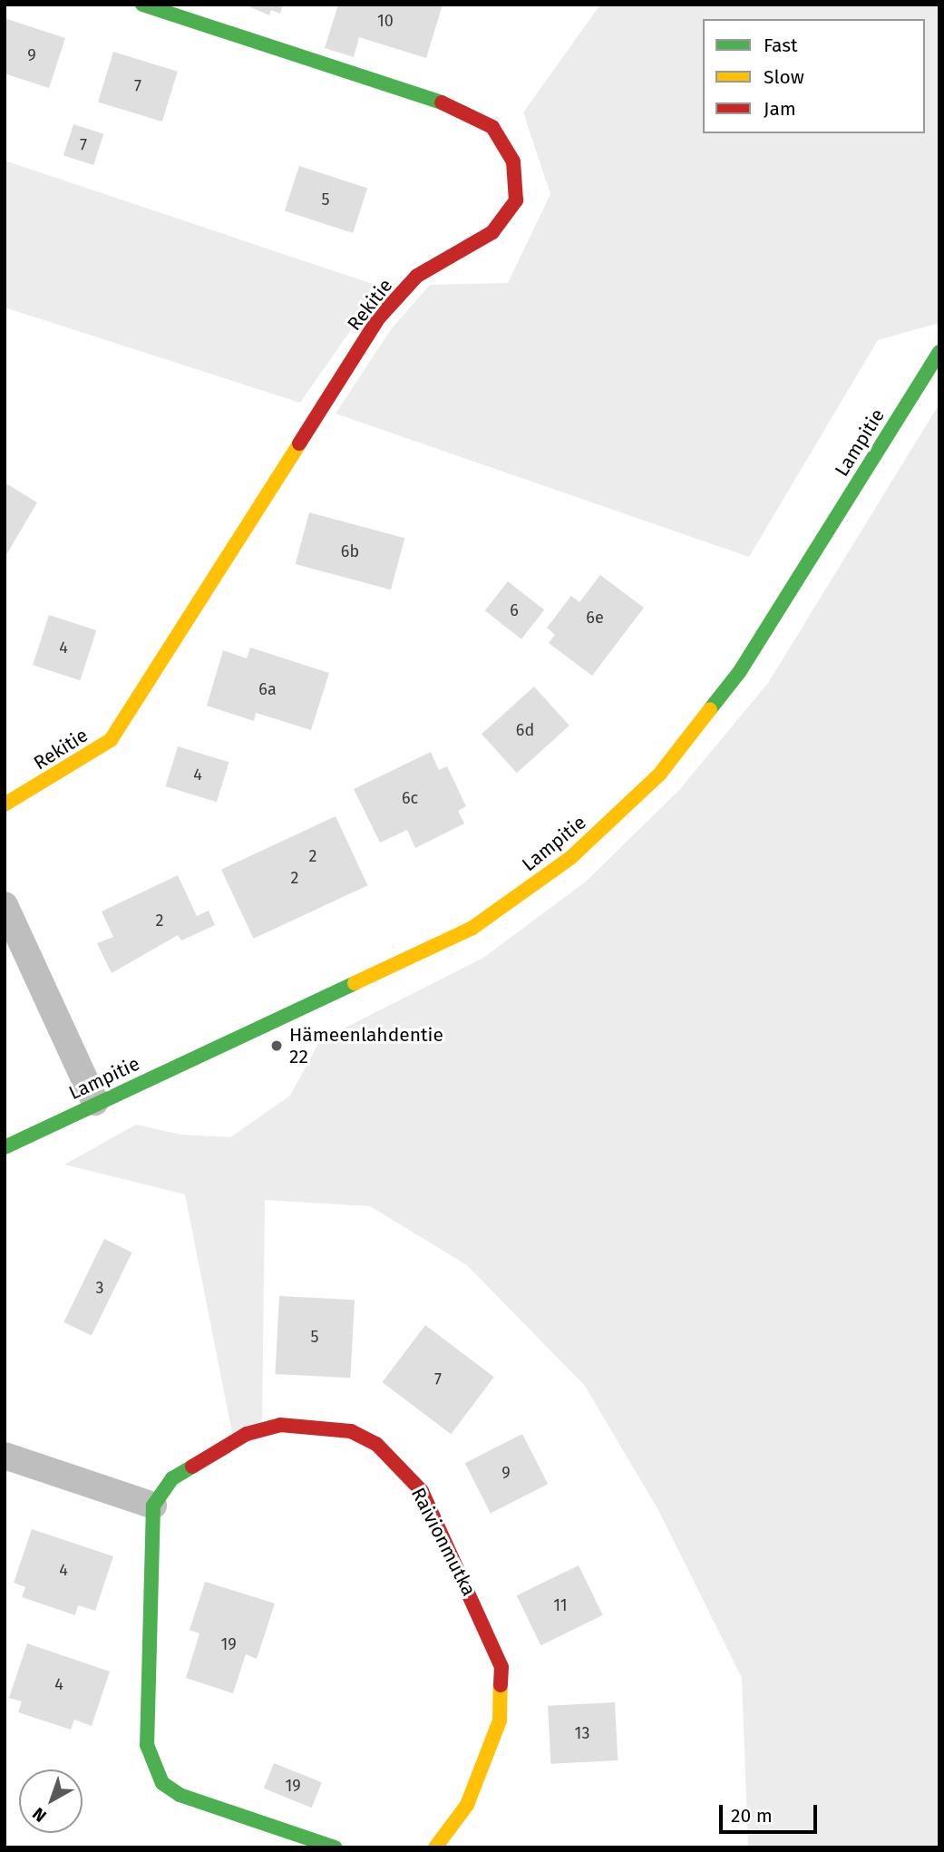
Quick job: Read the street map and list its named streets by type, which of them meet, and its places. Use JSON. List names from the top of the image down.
{
  "streets": {
    "street": ["Rekitie", "Lampitie", "Raivionmutka"]
  },
  "places": ["Hämeenlahdentie 22"],
  "house_numbers": [
    "10",
    "9",
    "7",
    "7",
    "5",
    "6b",
    "6",
    "6e",
    "4",
    "6a",
    "6d",
    "4",
    "6c",
    "2",
    "2",
    "2",
    "3",
    "5",
    "7",
    "9",
    "4",
    "11",
    "19",
    "4",
    "13",
    "19"
  ],
  "legend": ["Fast", "Slow", "Jam"],
  "scale_bar": "20 m",
  "north": "bottom left"
}
